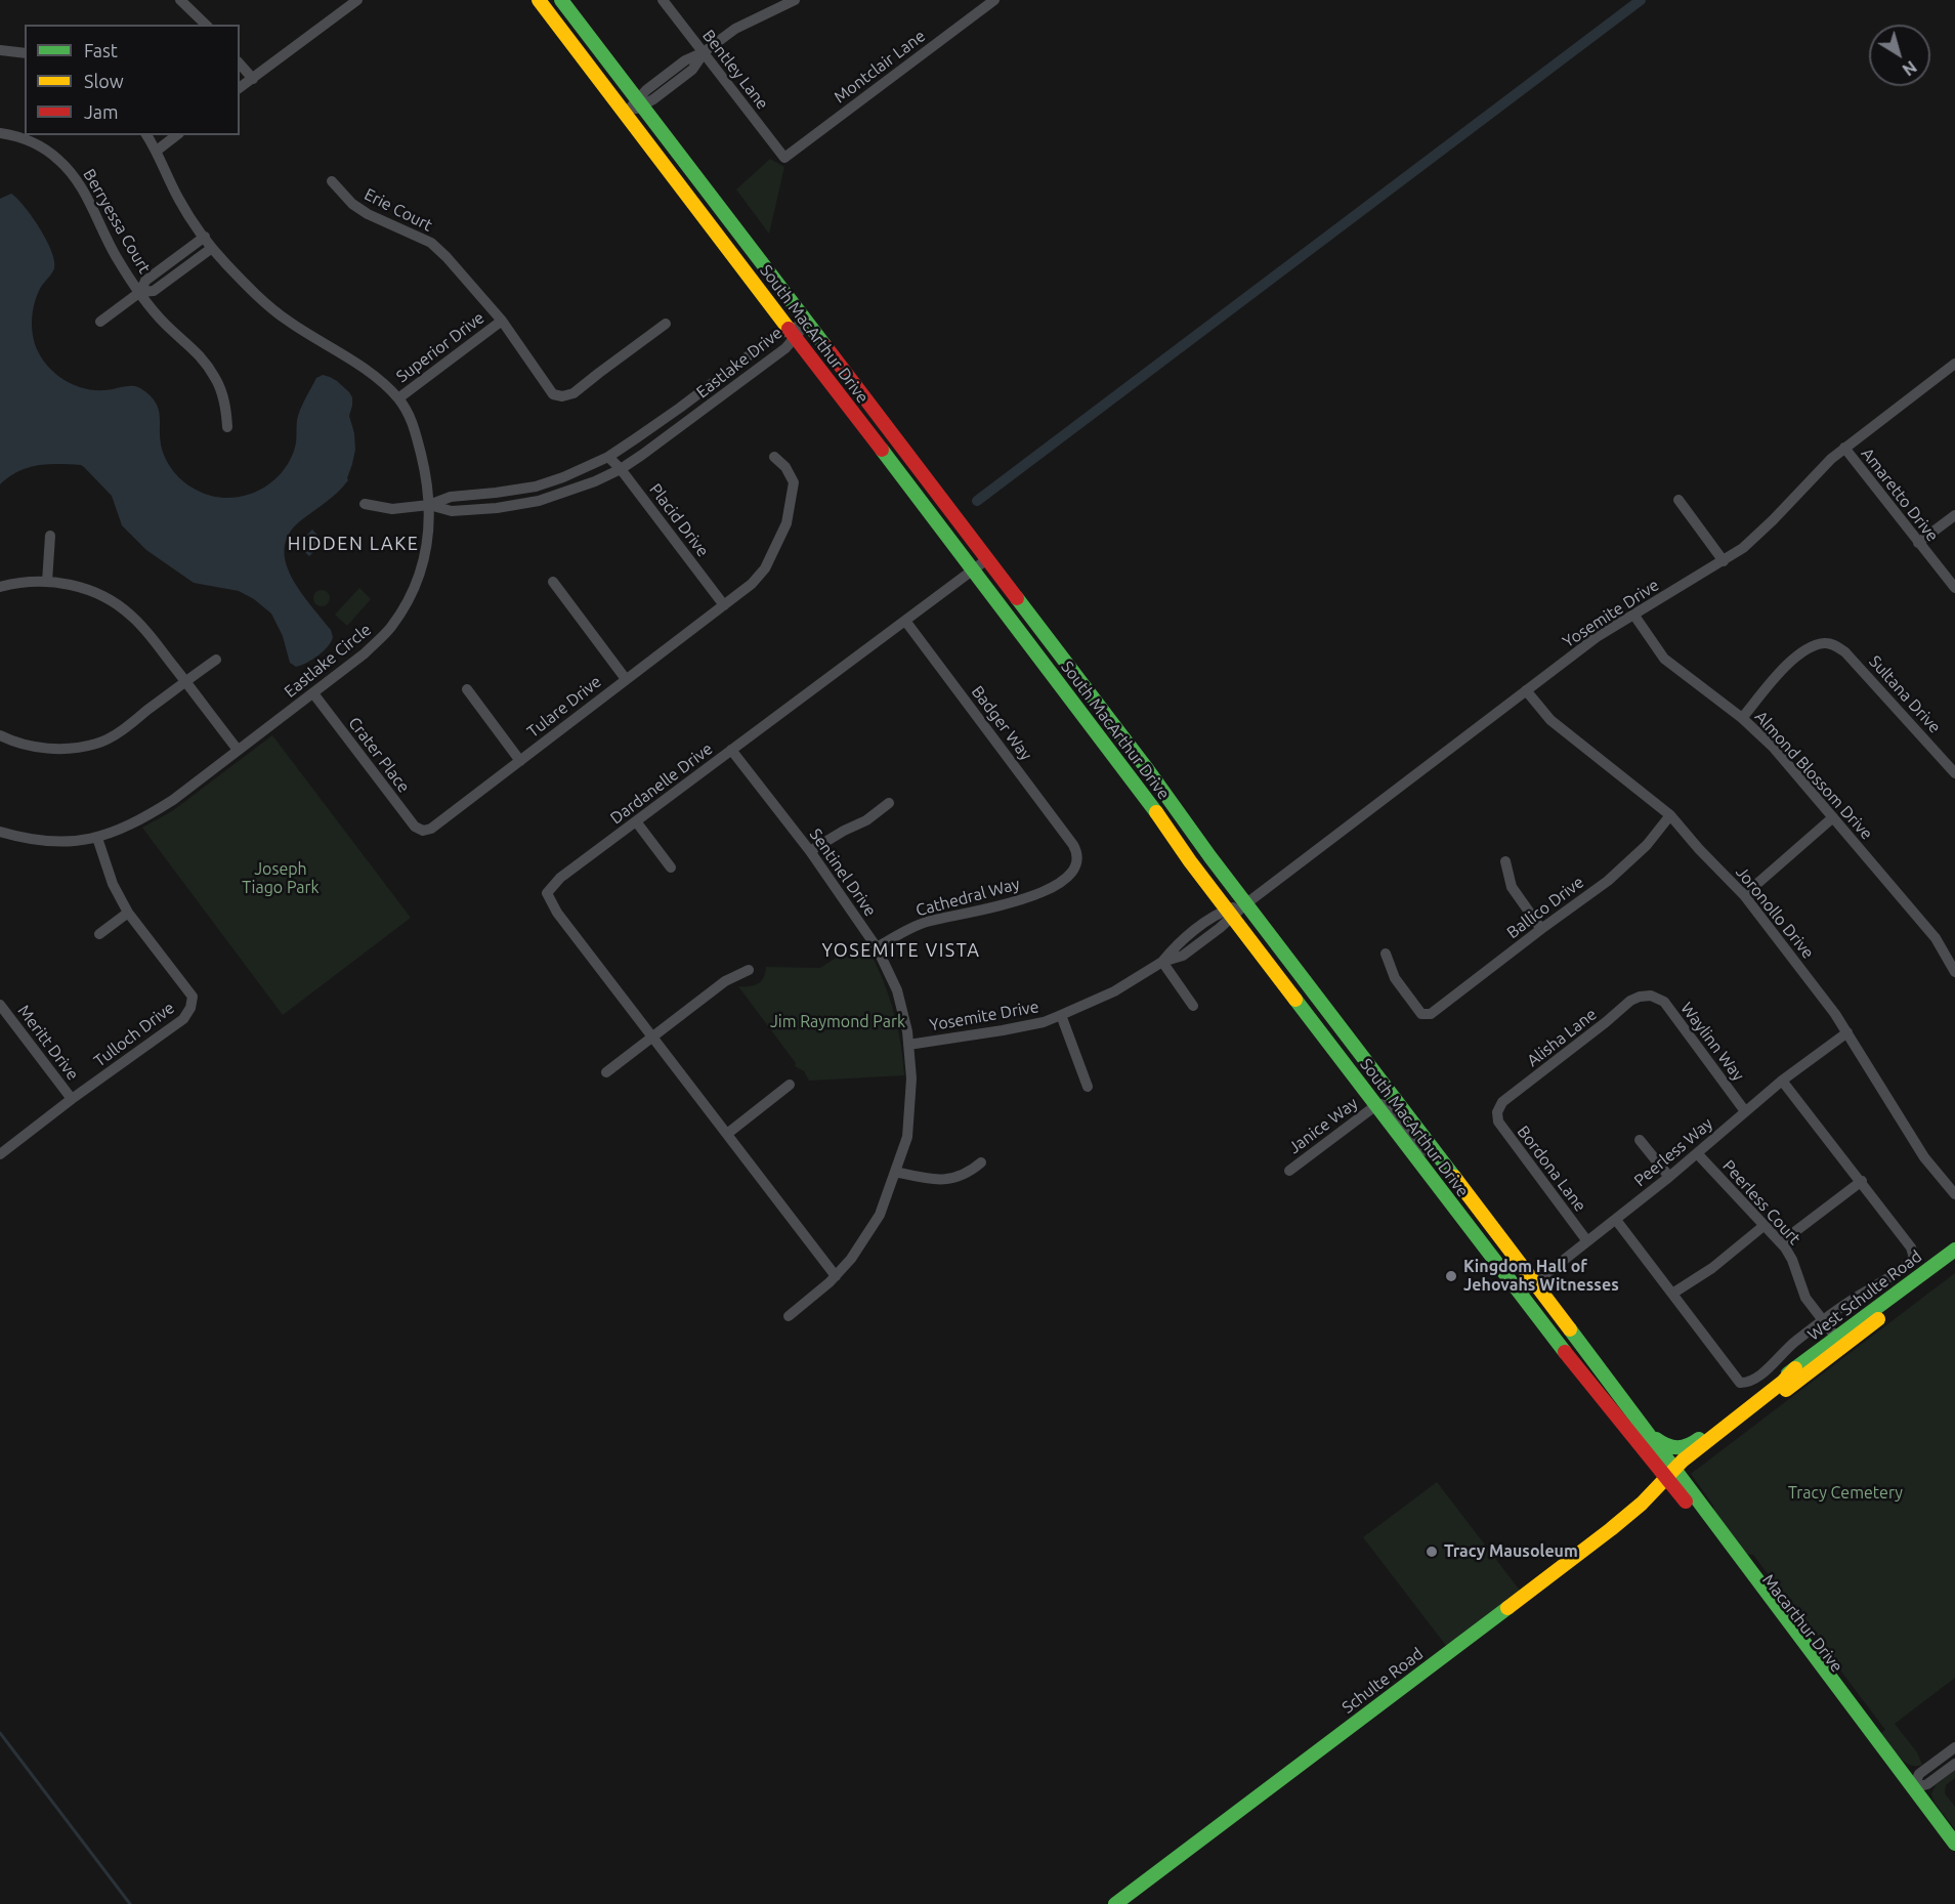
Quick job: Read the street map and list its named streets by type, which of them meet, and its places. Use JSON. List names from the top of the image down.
{
  "streets": {
    "main road": [
      "South MacArthur Drive",
      "West Schulte Road",
      "Macarthur Drive",
      "Schulte Road"
    ],
    "street": [
      "Montclair Lane",
      "Bentley Lane",
      "Erie Court",
      "Berryessa Court",
      "Superior Drive",
      "Eastlake Drive",
      "Amaretto Drive",
      "Placid Drive",
      "Yosemite Drive",
      "Eastlake Circle",
      "Sultana Drive",
      "Tulare Drive",
      "Badger Way",
      "Crater Place",
      "Almond Blossom Drive",
      "Dardanelle Drive",
      "Sentinel Drive",
      "Cathedral Way",
      "Ballico Drive",
      "Joronollo Drive",
      "Tulloch Drive",
      "Alisha Lane",
      "Waylinn Way",
      "Meritt Drive",
      "Janice Way",
      "Peerless Way",
      "Bordona Lane",
      "Peerless Court"
    ]
  },
  "crossings": [
    ["Montclair Lane", "Bentley Lane"],
    ["Erie Court", "Superior Drive"],
    ["South MacArthur Drive", "Eastlake Drive"],
    ["South MacArthur Drive", "Yosemite Drive"],
    ["South MacArthur Drive", "Dardanelle Drive"],
    ["South MacArthur Drive", "Janice Way"],
    ["South MacArthur Drive", "Peerless Way"],
    ["South MacArthur Drive", "Macarthur Drive"],
    ["South MacArthur Drive", "Schulte Road"],
    ["Superior Drive", "Eastlake Circle"],
    ["Eastlake Drive", "Placid Drive"],
    ["Eastlake Drive", "Eastlake Circle"],
    ["Amaretto Drive", "Yosemite Drive"],
    ["Placid Drive", "Tulare Drive"],
    ["Yosemite Drive", "Almond Blossom Drive"],
    ["Yosemite Drive", "Sentinel Drive"],
    ["Yosemite Drive", "Joronollo Drive"],
    ["Eastlake Circle", "Crater Place"],
    ["Eastlake Circle", "Tulloch Drive"],
    ["Sultana Drive", "Almond Blossom Drive"],
    ["Tulare Drive", "Crater Place"],
    ["Badger Way", "Dardanelle Drive"],
    ["Badger Way", "Cathedral Way"],
    ["Dardanelle Drive", "Sentinel Drive"],
    ["Sentinel Drive", "Cathedral Way"],
    ["Ballico Drive", "Joronollo Drive"],
    ["Joronollo Drive", "Peerless Way"],
    ["Tulloch Drive", "Meritt Drive"],
    ["Alisha Lane", "Waylinn Way"],
    ["Alisha Lane", "Bordona Lane"],
    ["Waylinn Way", "Peerless Way"],
    ["Peerless Way", "Bordona Lane"],
    ["Peerless Way", "Peerless Court"],
    ["Peerless Court", "West Schulte Road"],
    ["West Schulte Road", "Schulte Road"],
    ["Macarthur Drive", "Schulte Road"]
  ],
  "districts": ["HIDDEN LAKE", "YOSEMITE VISTA"],
  "parks": ["Joseph Tiago Park", "Jim Raymond Park", "Tracy Cemetery"],
  "places": ["Kingdom Hall of Jehovahs Witnesses", "Tracy Mausoleum"],
  "legend": ["Fast", "Slow", "Jam"],
  "north": "bottom right"
}
